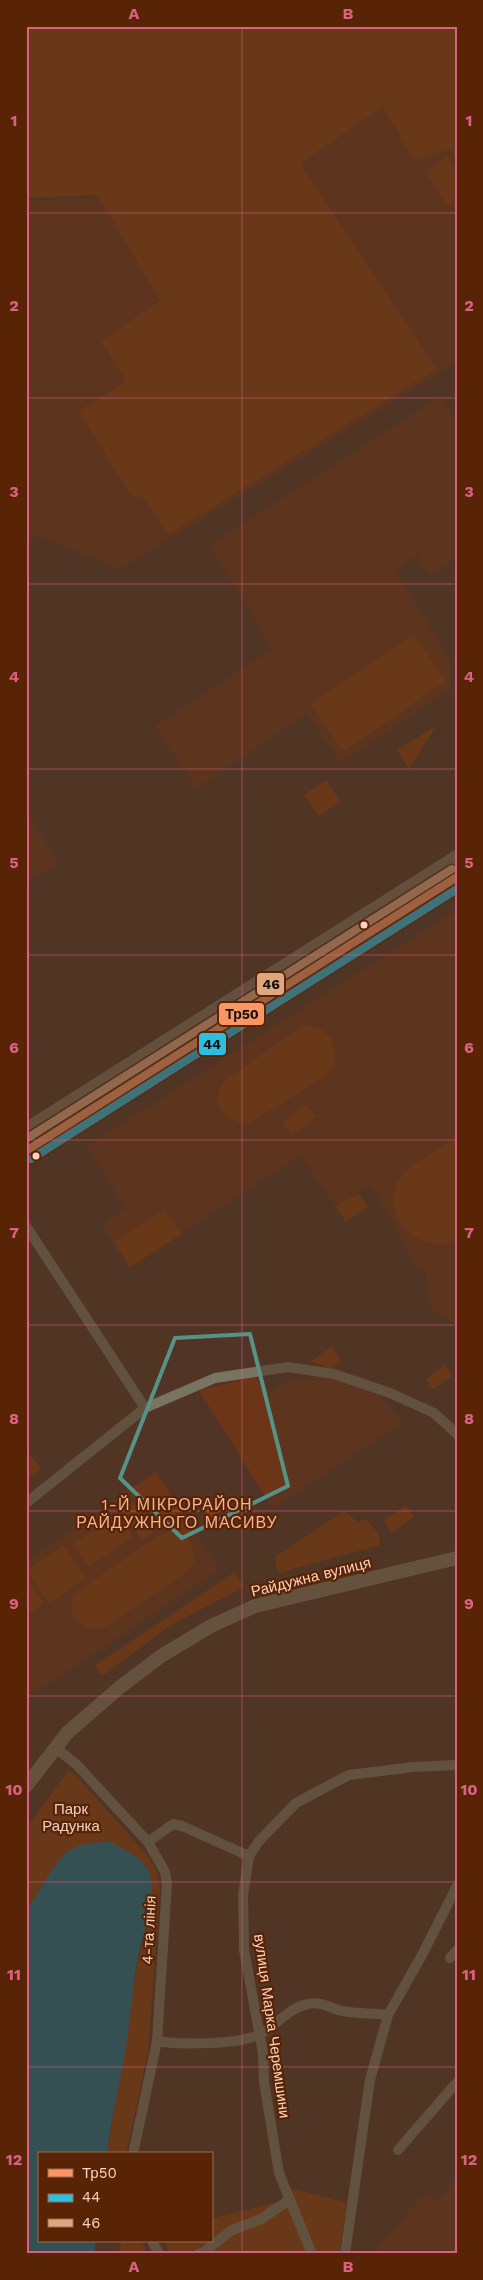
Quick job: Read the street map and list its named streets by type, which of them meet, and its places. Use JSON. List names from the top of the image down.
{
  "streets": {
    "street": ["Райдужна вулиця", "4-та лінія", "вулиця Марка Черемшини"]
  },
  "crossings": [
    ["Райдужна вулиця", "4-та лінія"]
  ],
  "districts": ["1-Й МІКРОРАЙОН РАЙДУЖНОГО МАСИВУ"],
  "parks": ["Парк Радунка"],
  "lines": ["transit line 46", "transit line Тр50", "transit line 44"],
  "legend": ["Тр50", "44", "46"],
  "grid": {
    "columns": ["A", "B"],
    "rows": [
      "1",
      "2",
      "3",
      "4",
      "5",
      "6",
      "7",
      "8",
      "9",
      "10",
      "11",
      "12"
    ]
  }
}
